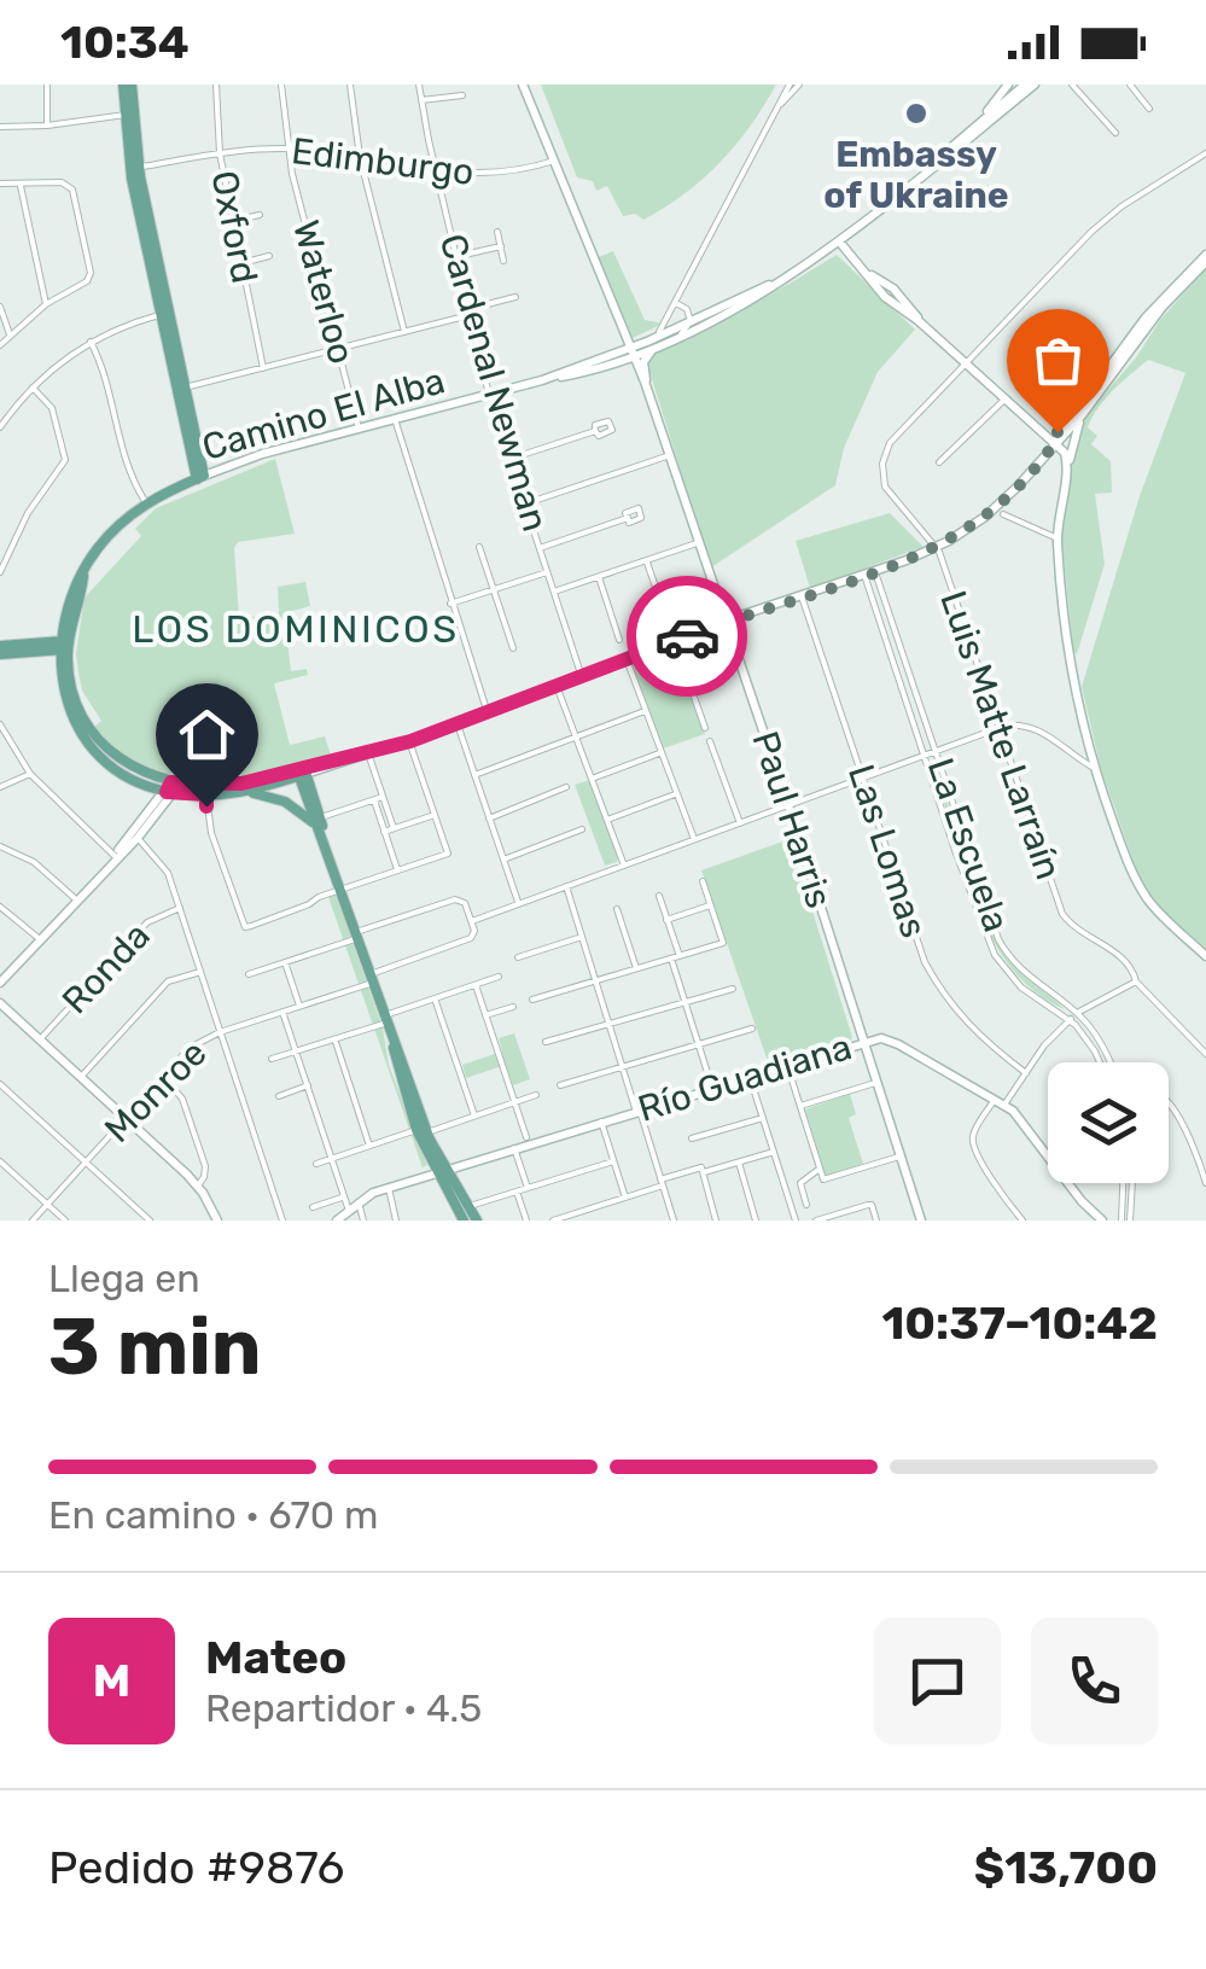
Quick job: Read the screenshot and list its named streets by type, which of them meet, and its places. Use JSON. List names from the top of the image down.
{
  "streets": {
    "main road": ["Camino El Alba"],
    "street": [
      "Edimburgo",
      "Oxford",
      "Waterloo",
      "Cardenal Newman",
      "Luis Matte Larraín",
      "Paul Harris",
      "La Escuela",
      "Las Lomas",
      "Ronda",
      "Río Guadiana",
      "Monroe"
    ]
  },
  "crossings": [
    ["Edimburgo", "Oxford"],
    ["Edimburgo", "Waterloo"],
    ["Edimburgo", "Cardenal Newman"],
    ["Edimburgo", "Paul Harris"],
    ["Waterloo", "Camino El Alba"],
    ["Cardenal Newman", "Camino El Alba"],
    ["Camino El Alba", "Paul Harris"],
    ["Paul Harris", "Río Guadiana"]
  ],
  "districts": ["LOS DOMINICOS"],
  "places": ["Embassy of Ukraine"],
  "page": {
    "status": "10:34",
    "heading": ["3 min", "Llega en", "10:37–10:42"],
    "panel": [
      "Mateo",
      "Repartidor · 4.5",
      "Pedido #9876",
      "$13,700"
    ],
    "bar": "En camino · 670 m",
    "round": "M"
  }
}
